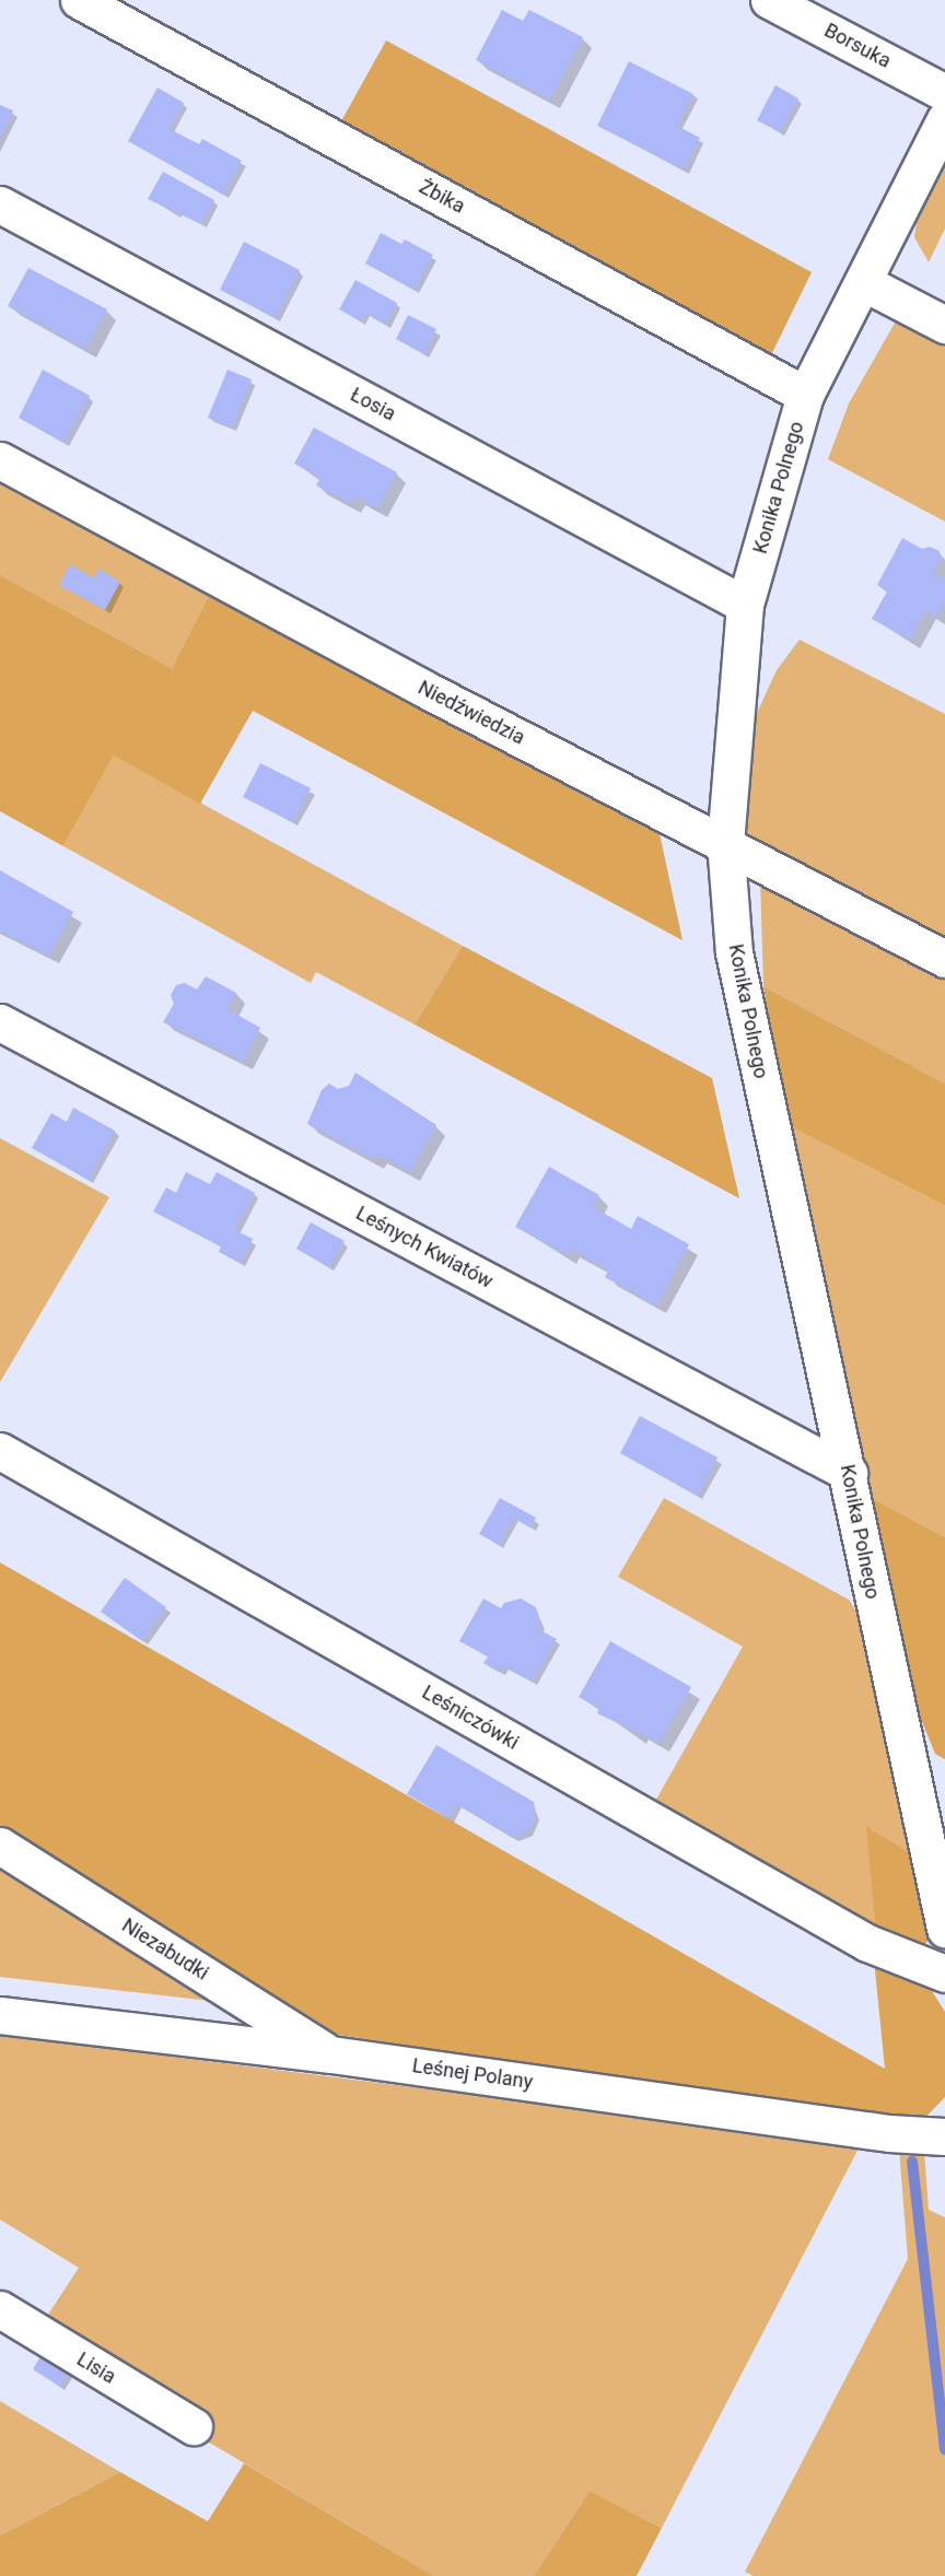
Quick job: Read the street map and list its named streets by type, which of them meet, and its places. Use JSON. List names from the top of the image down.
{
  "streets": {
    "street": [
      "Borsuka",
      "Żbika",
      "Łosia",
      "Konika Polnego",
      "Niedźwiedzia",
      "Leśnych Kwiatów",
      "Leśniczówki",
      "Niezabudki",
      "Leśnej Polany",
      "Lisia"
    ]
  },
  "crossings": [
    ["Żbika", "Konika Polnego"],
    ["Łosia", "Konika Polnego"],
    ["Konika Polnego", "Niedźwiedzia"],
    ["Konika Polnego", "Leśnych Kwiatów"],
    ["Niezabudki", "Leśnej Polany"]
  ]
}
